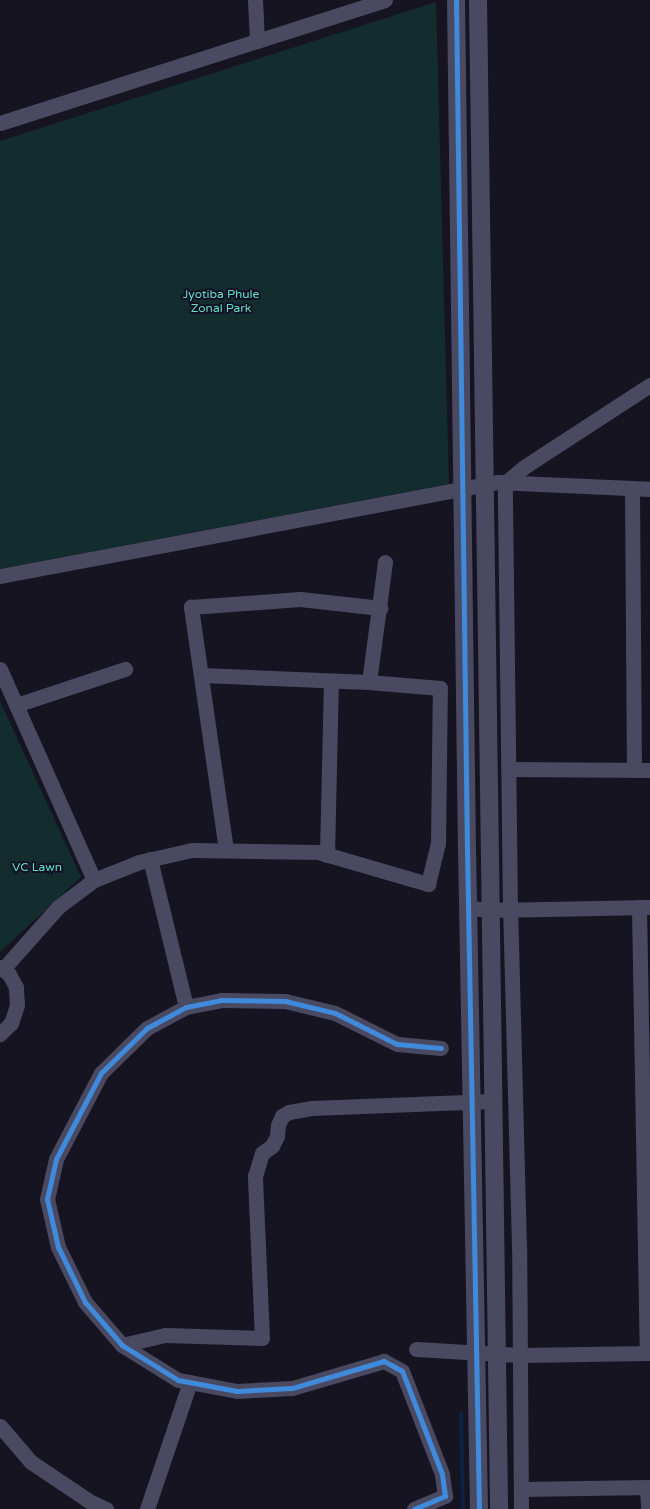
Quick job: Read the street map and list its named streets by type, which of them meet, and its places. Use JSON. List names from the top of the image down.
{
  "parks": ["Jyotiba Phule Zonal Park", "VC Lawn"]
}
